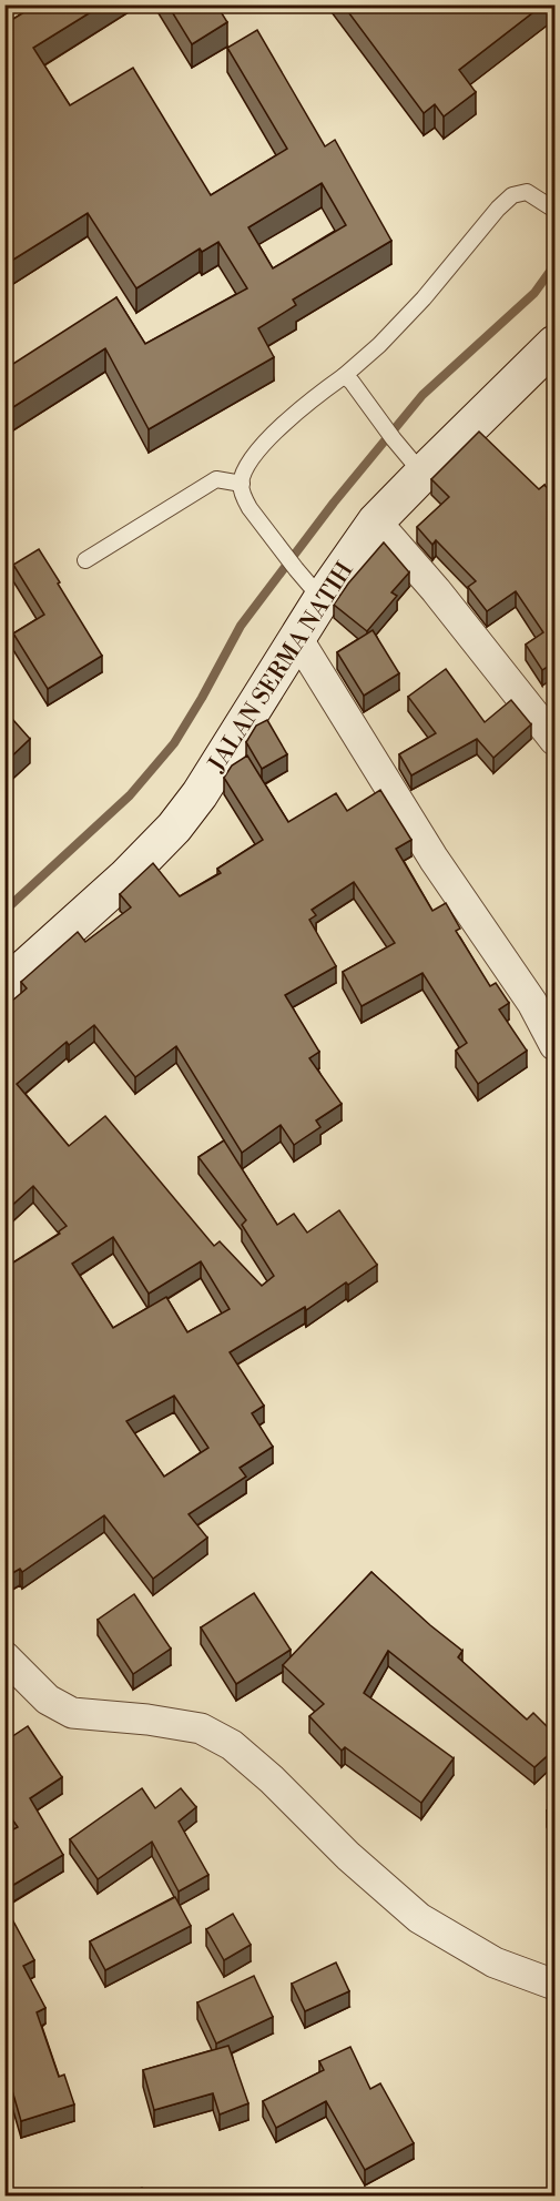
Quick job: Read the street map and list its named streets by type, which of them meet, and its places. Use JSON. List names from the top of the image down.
{
  "streets": {
    "street": ["JALAN SERMA NATIH"]
  }
}
